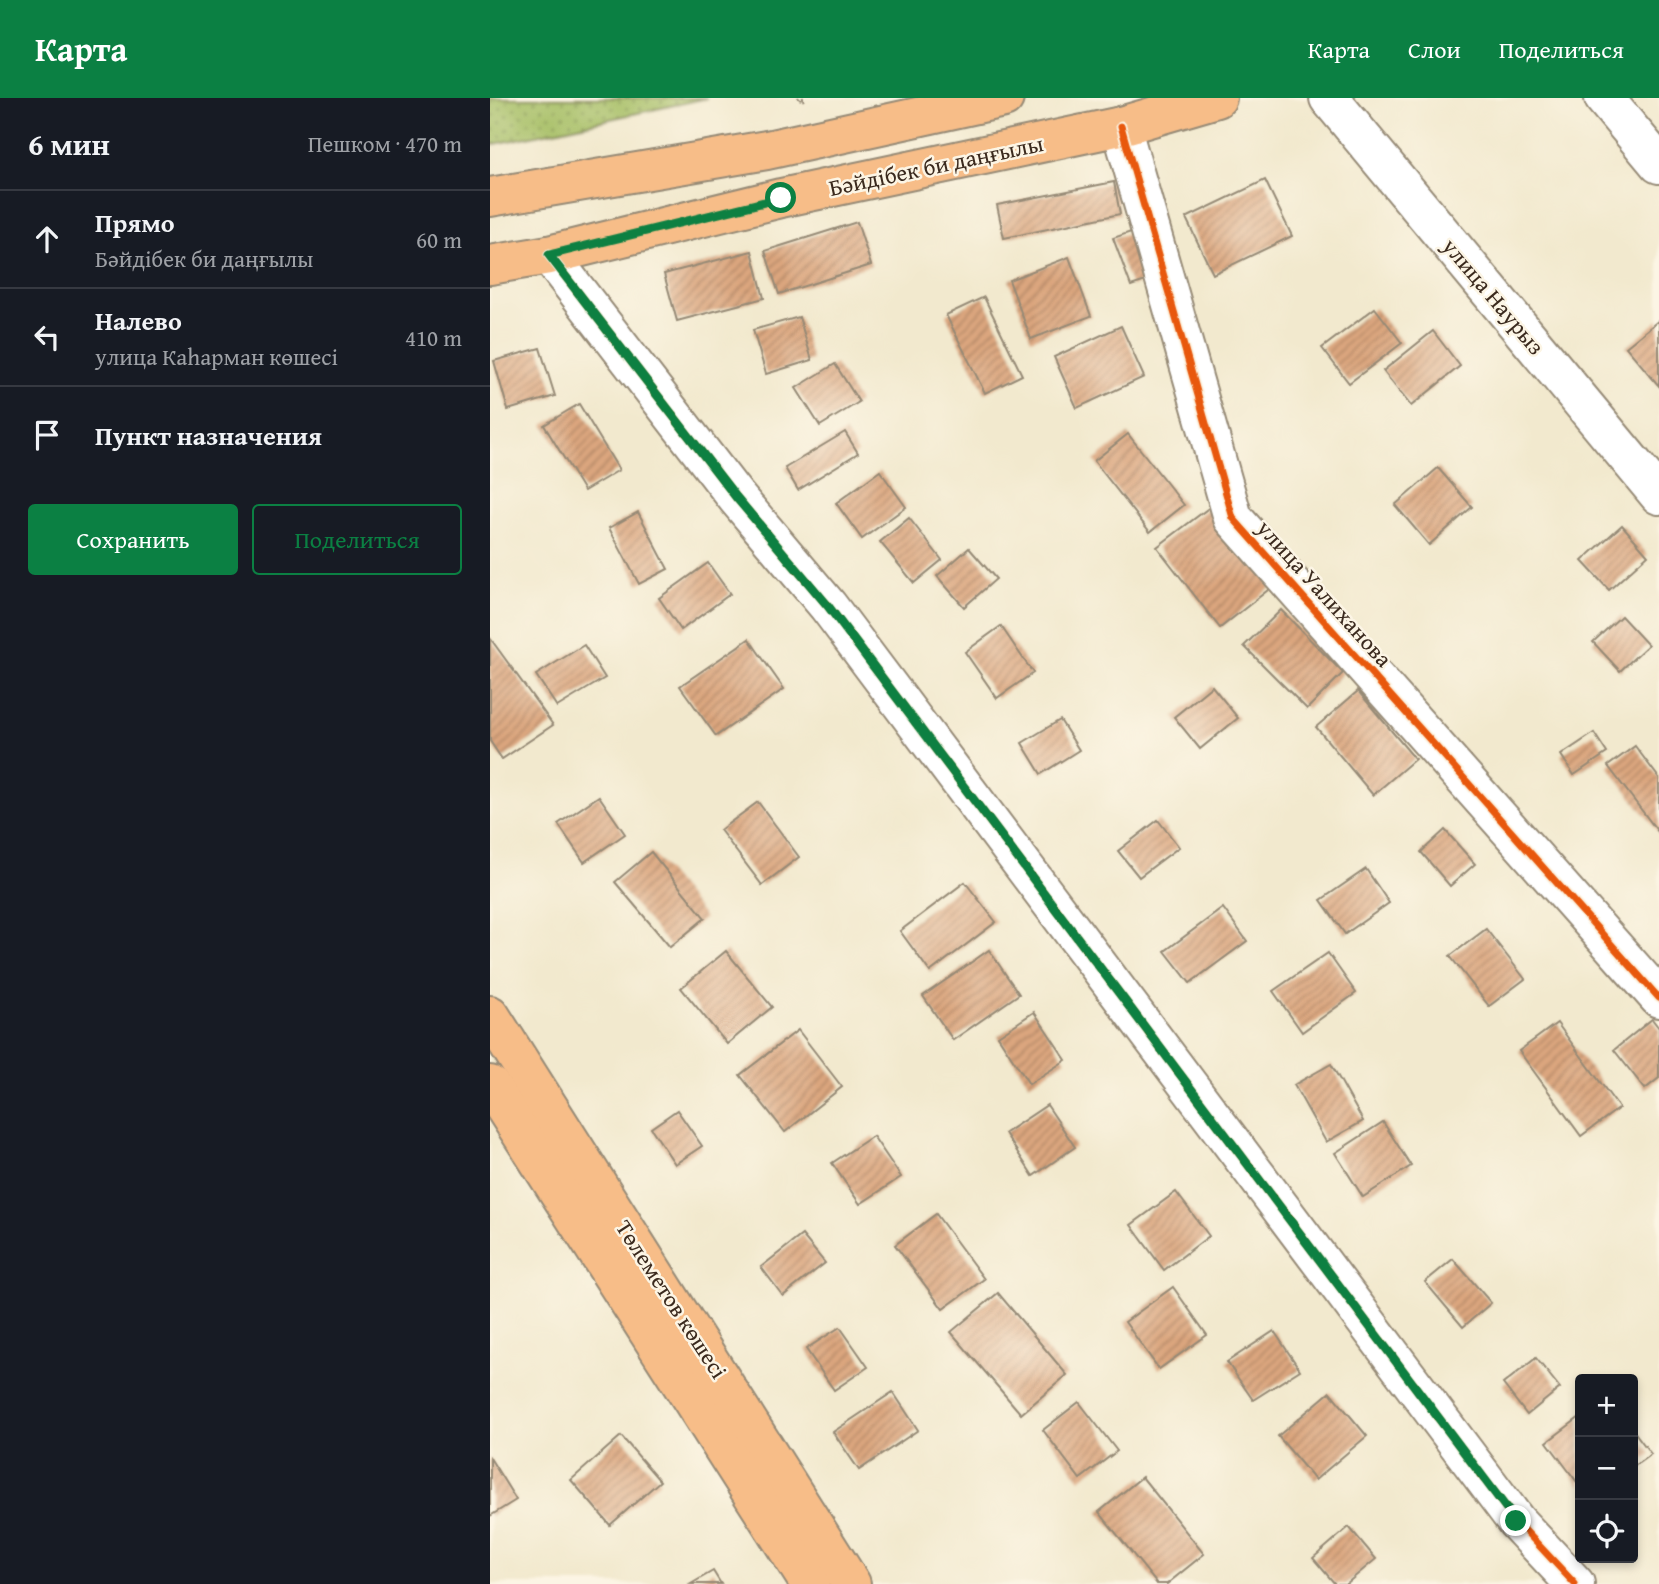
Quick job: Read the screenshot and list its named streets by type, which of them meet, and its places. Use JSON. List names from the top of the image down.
{
  "streets": {
    "main road": ["Бәйдібек би даңғылы", "Төлеметов көшесі"],
    "street": ["улица Наурыз", "улица Уалиханова"]
  },
  "crossings": [
    ["Бәйдібек би даңғылы", "улица Уалиханова"]
  ],
  "page": {
    "header": "Карта",
    "nav": ["Карта", "Слои", "Поделиться"],
    "heading": ["6 мин", "Пешком · 470 m"],
    "list": [
      ["Прямо", "Бәйдібек би даңғылы", "60 m"],
      ["Налево", "улица Каһарман көшесі", "410 m"],
      "Пункт назначения"
    ],
    "buttons": ["Сохранить", "Поделиться"],
    "map_buttons": ["+", "−"]
  }
}
